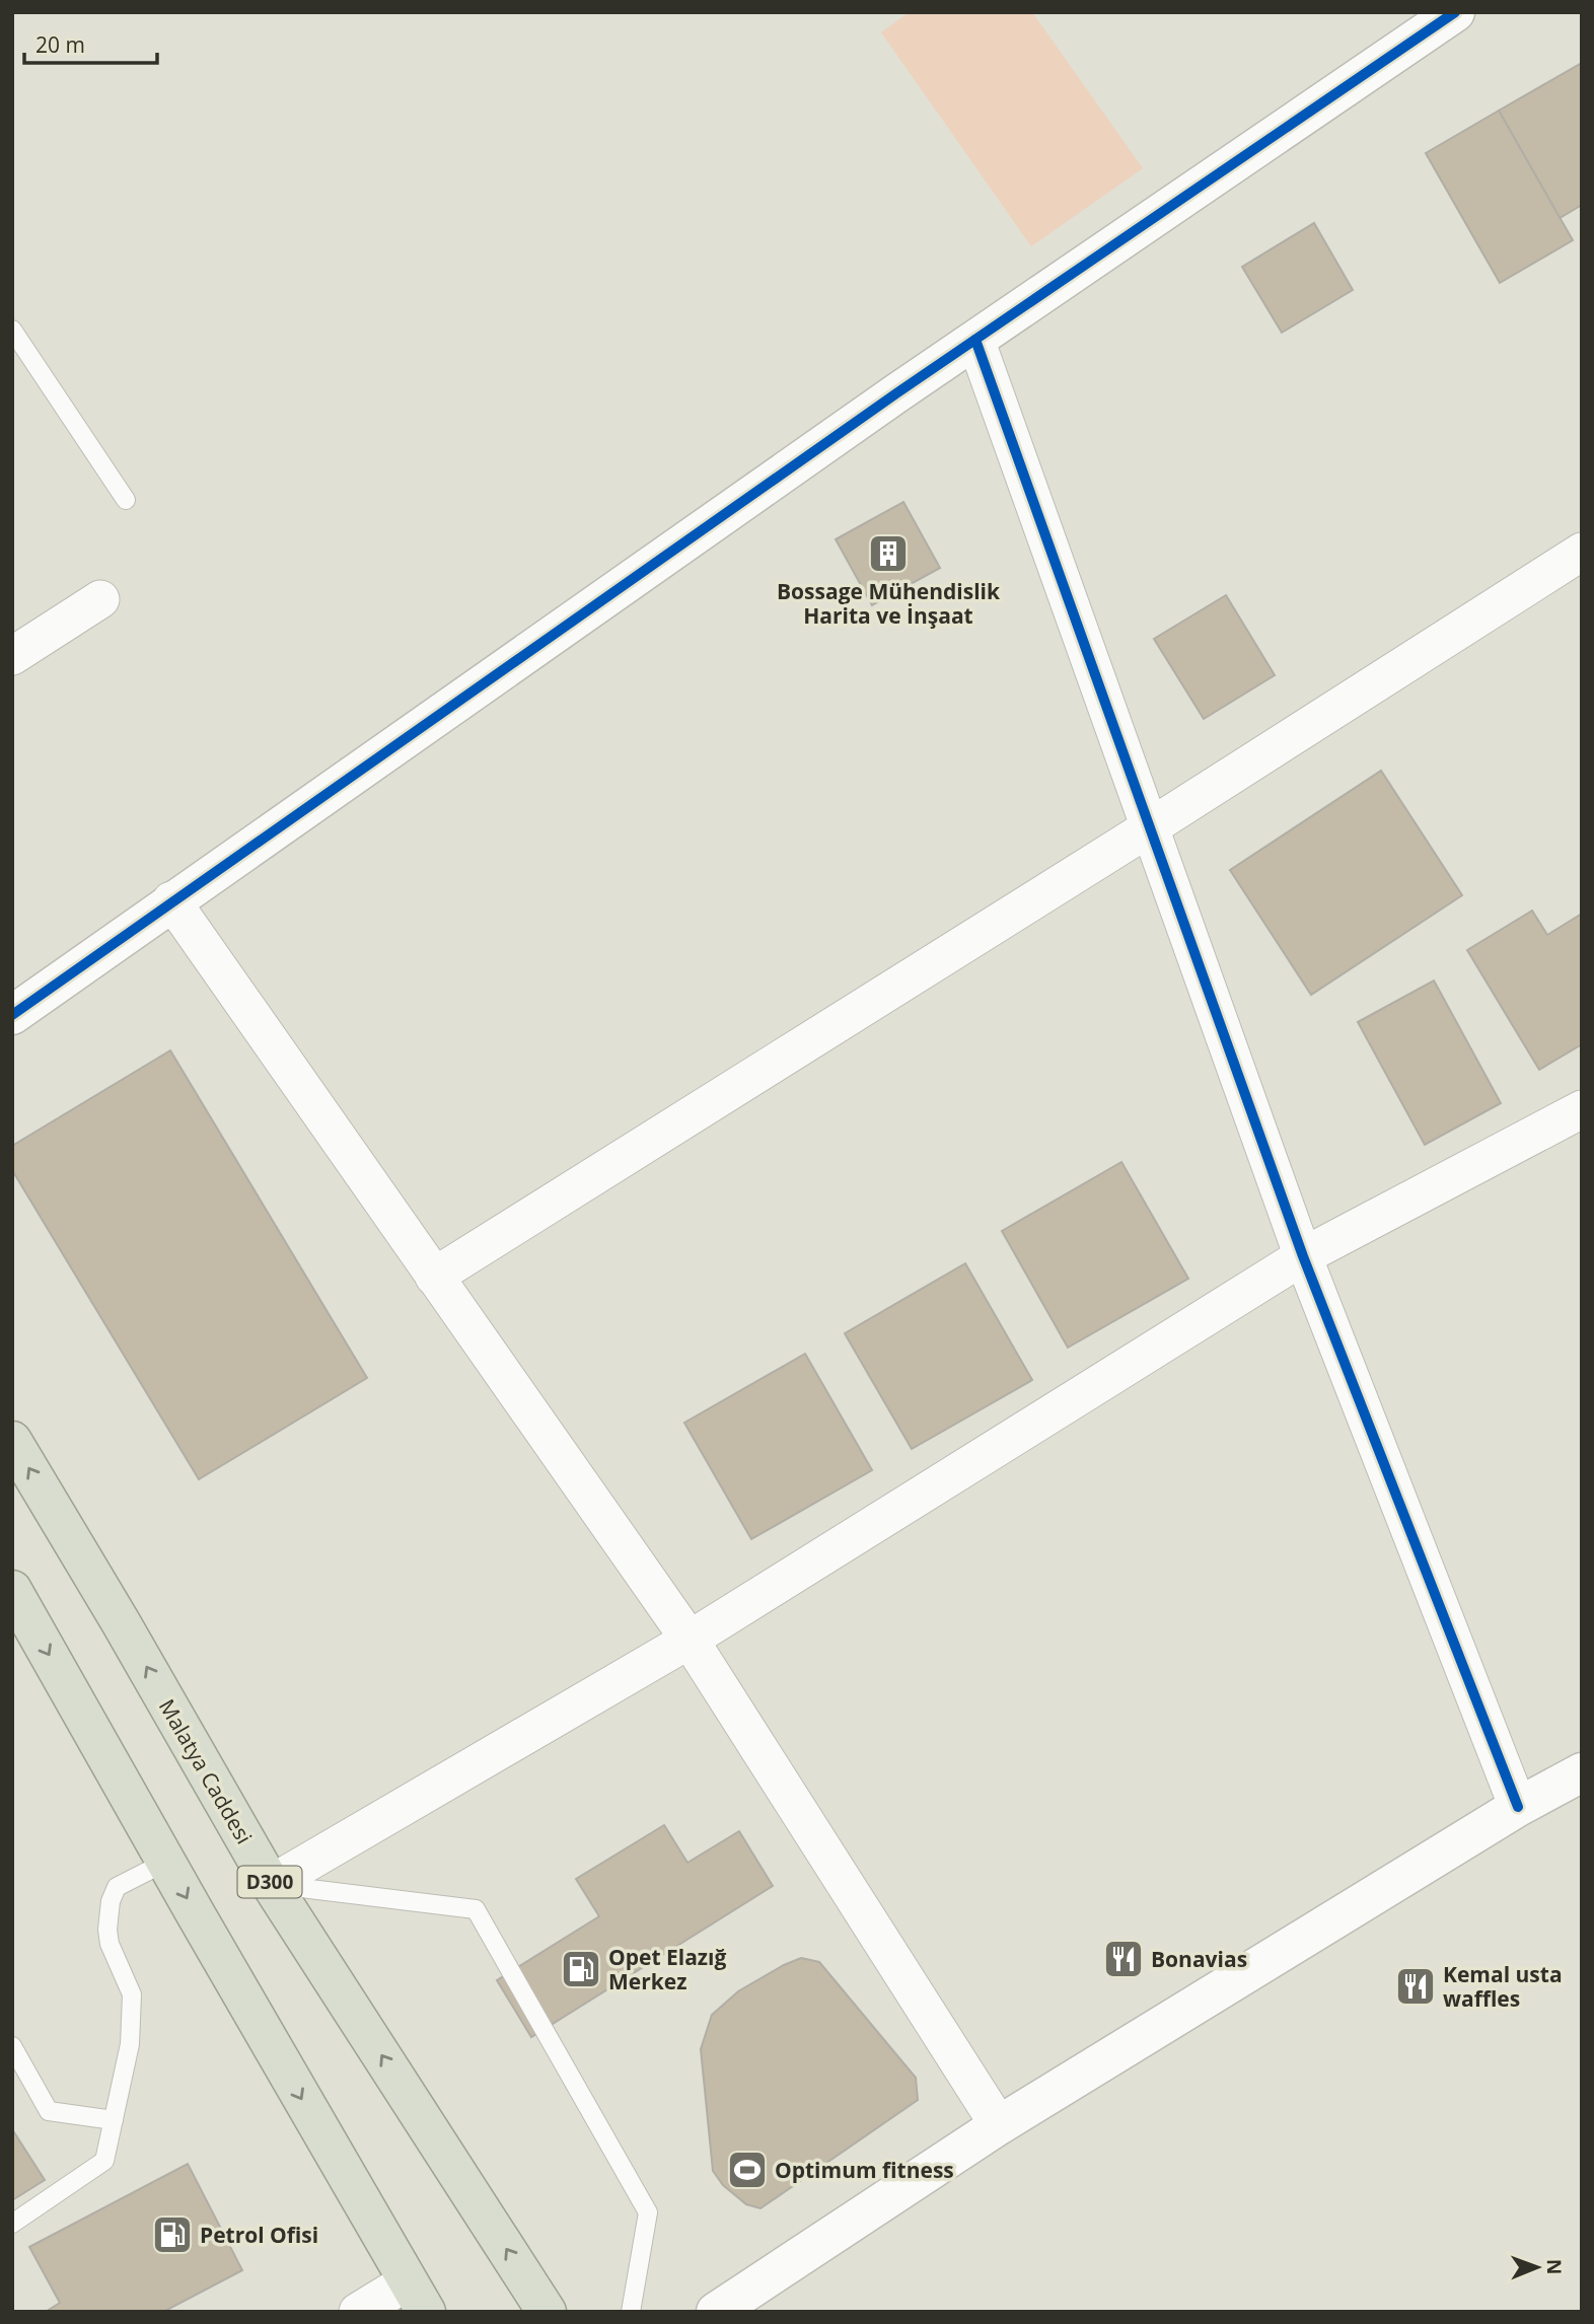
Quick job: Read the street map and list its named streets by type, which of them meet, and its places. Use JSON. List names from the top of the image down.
{
  "streets": {
    "highway": ["Malatya Caddesi", "D300"]
  },
  "places": {
    "building": ["Bossage Mühendislik Harita ve İnşaat"],
    "restaurant": ["Bonavias", "Kemal usta waffles"],
    "fuel station": ["Opet Elazığ Merkez", "Petrol Ofisi"],
    "sports": ["Optimum fitness"]
  },
  "scale_bar": "20 m",
  "north": "right"
}
